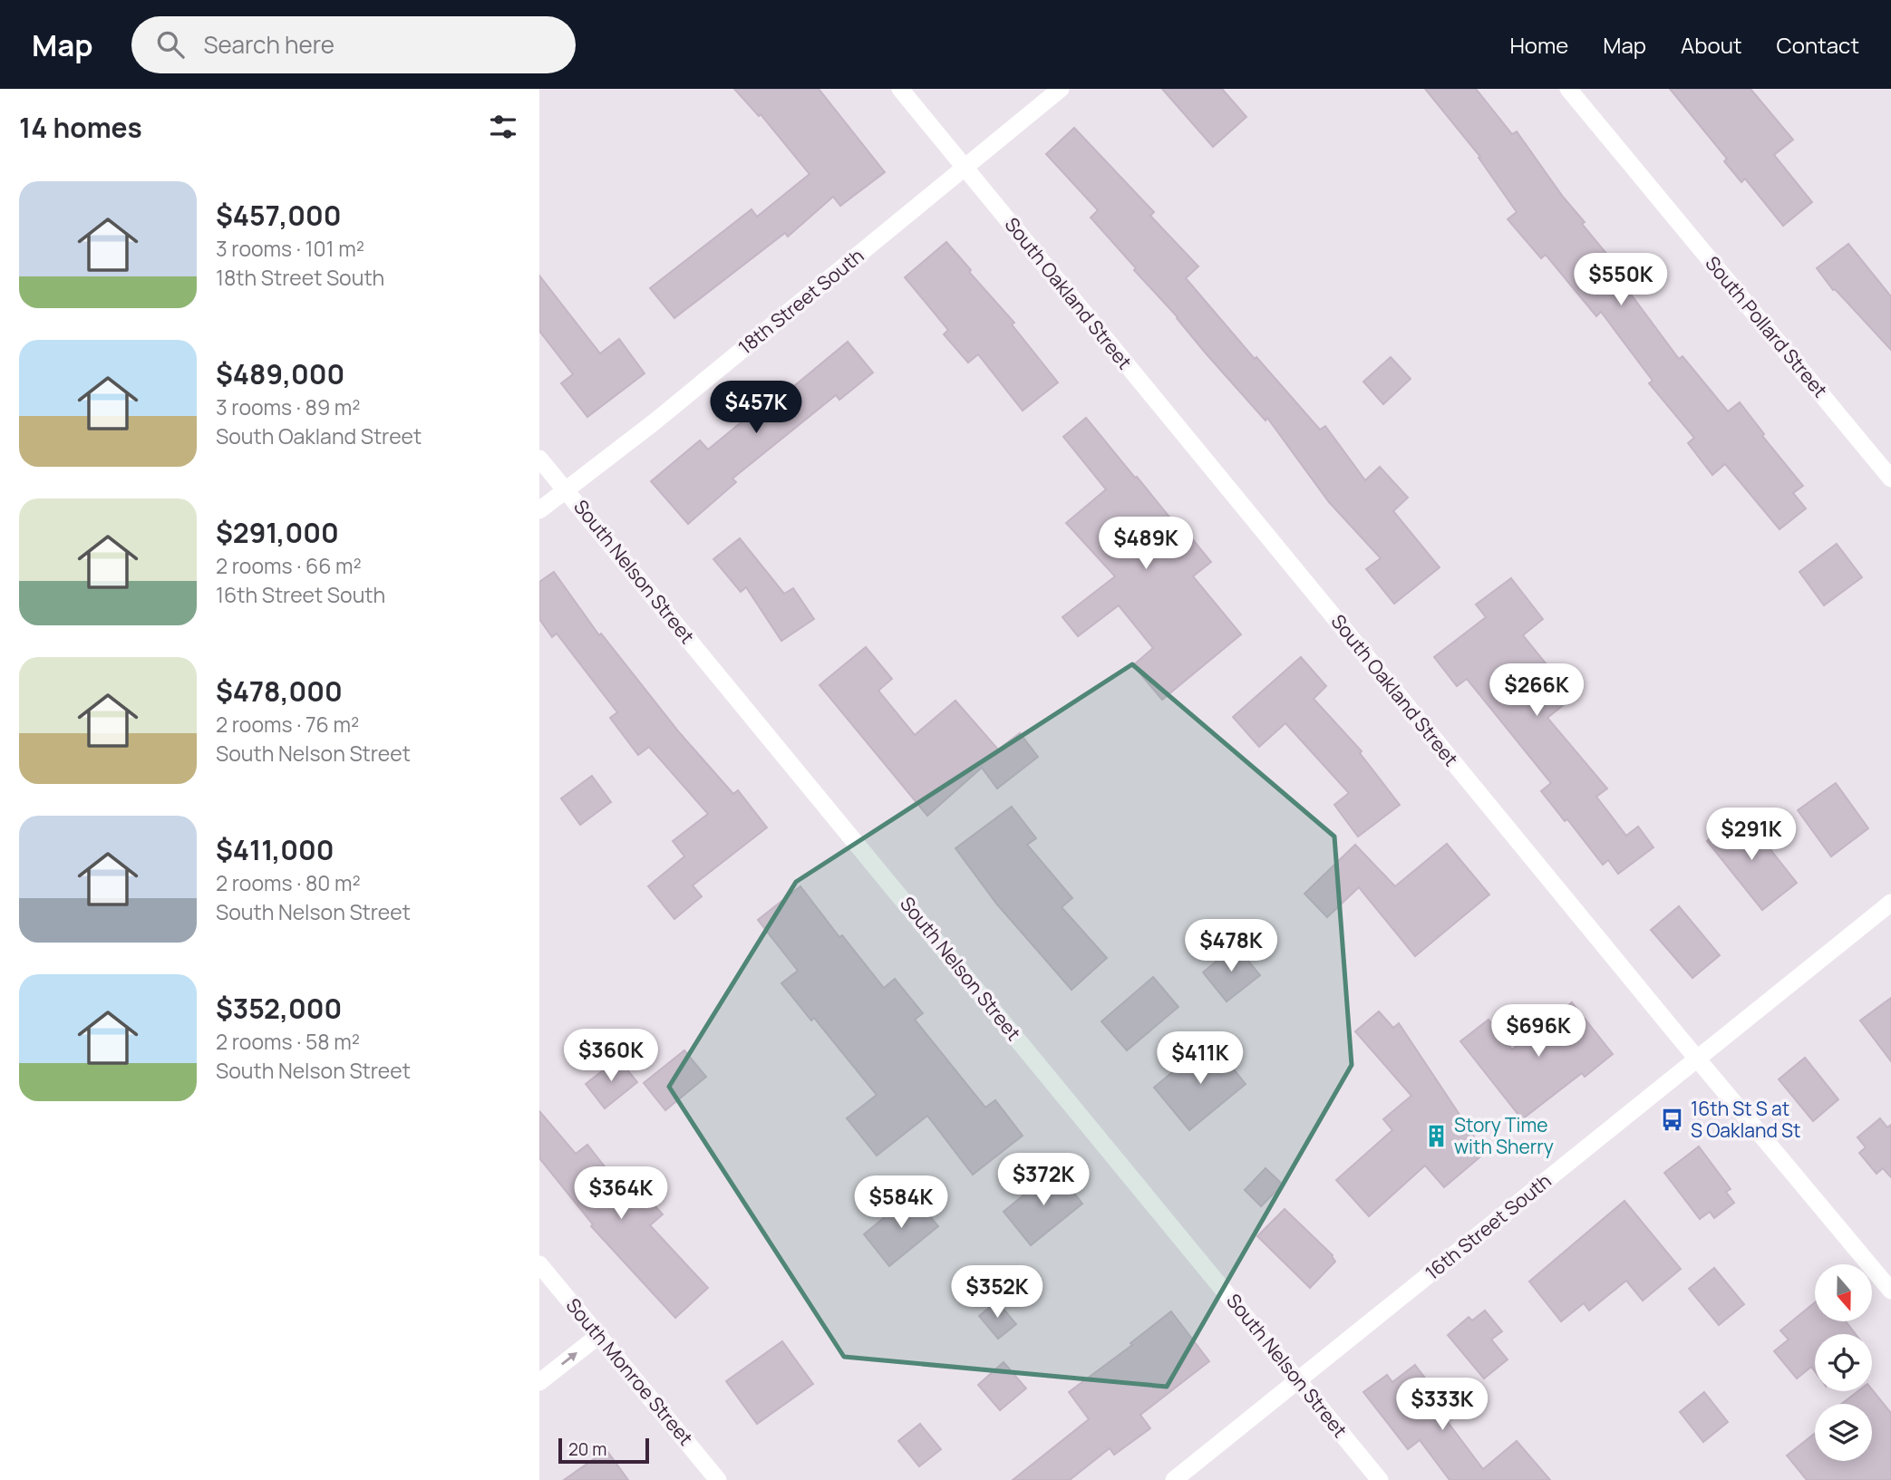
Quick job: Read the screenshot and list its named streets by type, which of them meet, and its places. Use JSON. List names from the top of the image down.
{
  "streets": {
    "street": [
      "South Oakland Street",
      "18th Street South",
      "South Pollard Street",
      "South Nelson Street",
      "16th Street South",
      "South Monroe Street"
    ]
  },
  "crossings": [
    ["South Oakland Street", "18th Street South"],
    ["South Oakland Street", "16th Street South"],
    ["18th Street South", "South Nelson Street"],
    ["South Nelson Street", "16th Street South"]
  ],
  "places": {
    "bus stop": ["16th St S at S Oakland St"],
    "building": ["Story Time with Sherry"]
  },
  "scale_bar": "20 m",
  "north": "bottom",
  "page": {
    "header": "Map",
    "search": "Search here",
    "nav": [
      "Home",
      "Map",
      "About",
      "Contact"
    ],
    "heading": "14 homes",
    "list": [
      {
        "name": "$457,000",
        "note": "3 rooms · 101 m² · 18th Street South"
      },
      {
        "name": "$489,000",
        "note": "3 rooms · 89 m² · South Oakland Street"
      },
      {
        "name": "$291,000",
        "note": "2 rooms · 66 m² · 16th Street South"
      },
      {
        "name": "$478,000",
        "note": "2 rooms · 76 m² · South Nelson Street"
      },
      {
        "name": "$411,000",
        "note": "2 rooms · 80 m² · South Nelson Street"
      },
      {
        "name": "$352,000",
        "note": "2 rooms · 58 m² · South Nelson Street"
      }
    ],
    "price": [
      "$550K",
      "$457K",
      "$489K",
      "$266K",
      "$291K",
      "$478K",
      "$696K",
      "$360K",
      "$411K",
      "$372K",
      "$364K",
      "$584K",
      "$352K",
      "$333K"
    ],
    "scale": "20 m"
  }
}
